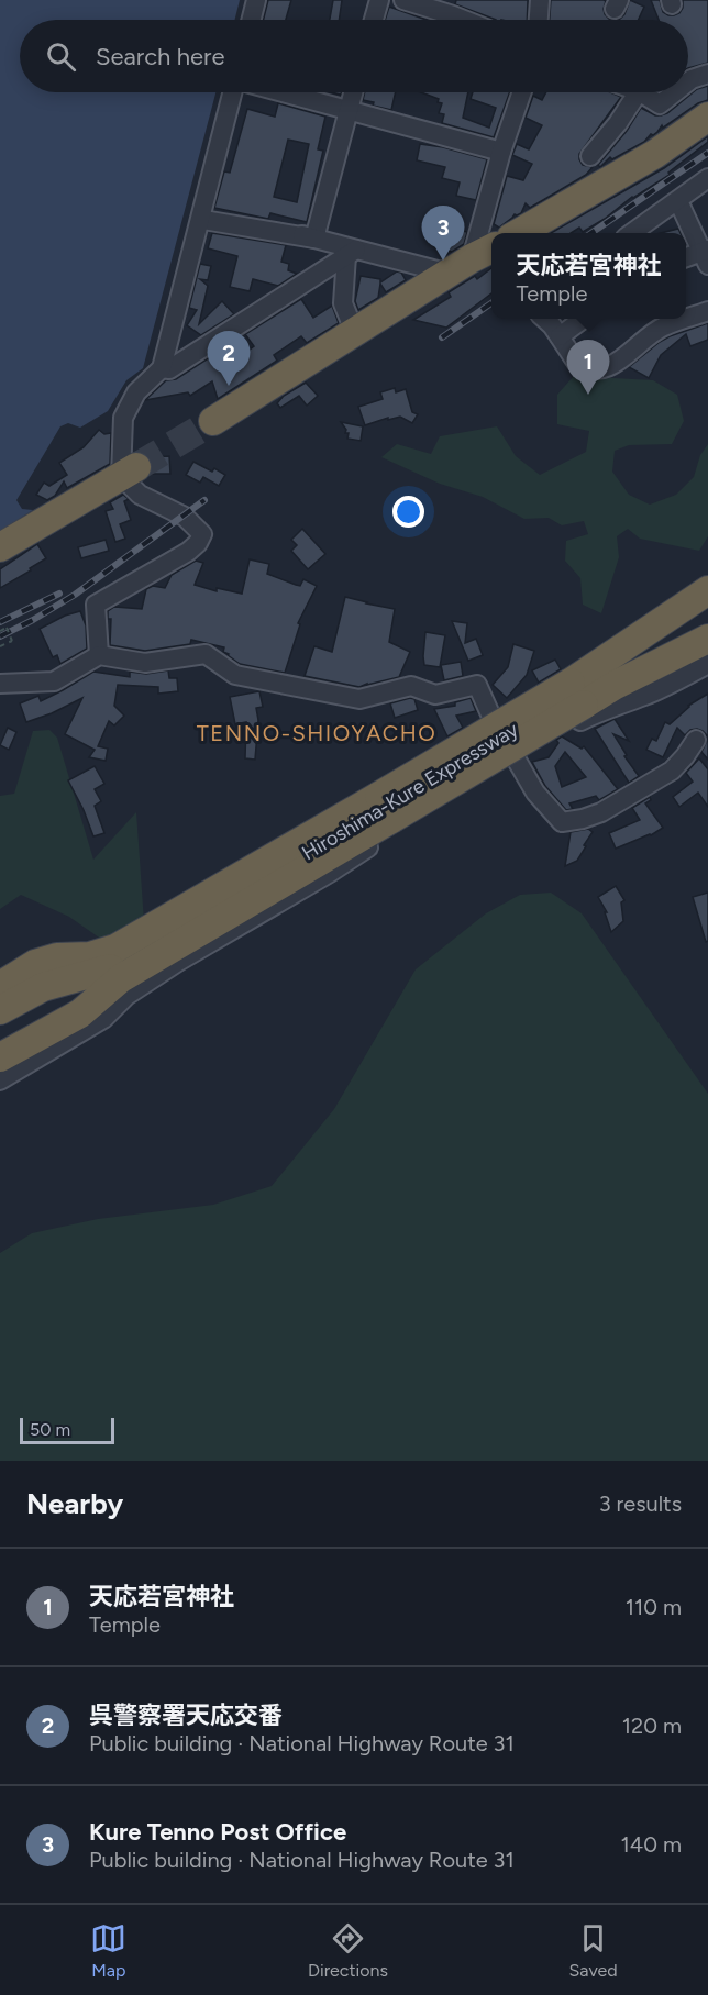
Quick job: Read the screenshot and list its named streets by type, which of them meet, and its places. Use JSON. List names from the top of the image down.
{
  "streets": {
    "highway": ["Hiroshima-Kure Expressway"]
  },
  "districts": ["TENNO-SHIOYACHO"],
  "scale_bar": "50 m",
  "page": {
    "search": "Search here",
    "pins": ["3", "2", "1"],
    "popup": ["天応若宮神社", "Temple"],
    "scale": "50 m",
    "heading": ["Nearby", "3 results"],
    "list": [
      {
        "mark": "1",
        "name": "天応若宮神社",
        "note": "Temple",
        "value": "110 m"
      },
      {
        "mark": "2",
        "name": "呉警察署天応交番",
        "note": "Public building · National Highway Route 31",
        "value": "120 m"
      },
      {
        "mark": "3",
        "name": "Kure Tenno Post Office",
        "note": "Public building · National Highway Route 31",
        "value": "140 m"
      }
    ],
    "nav": ["Map", "Directions", "Saved"]
  }
}
